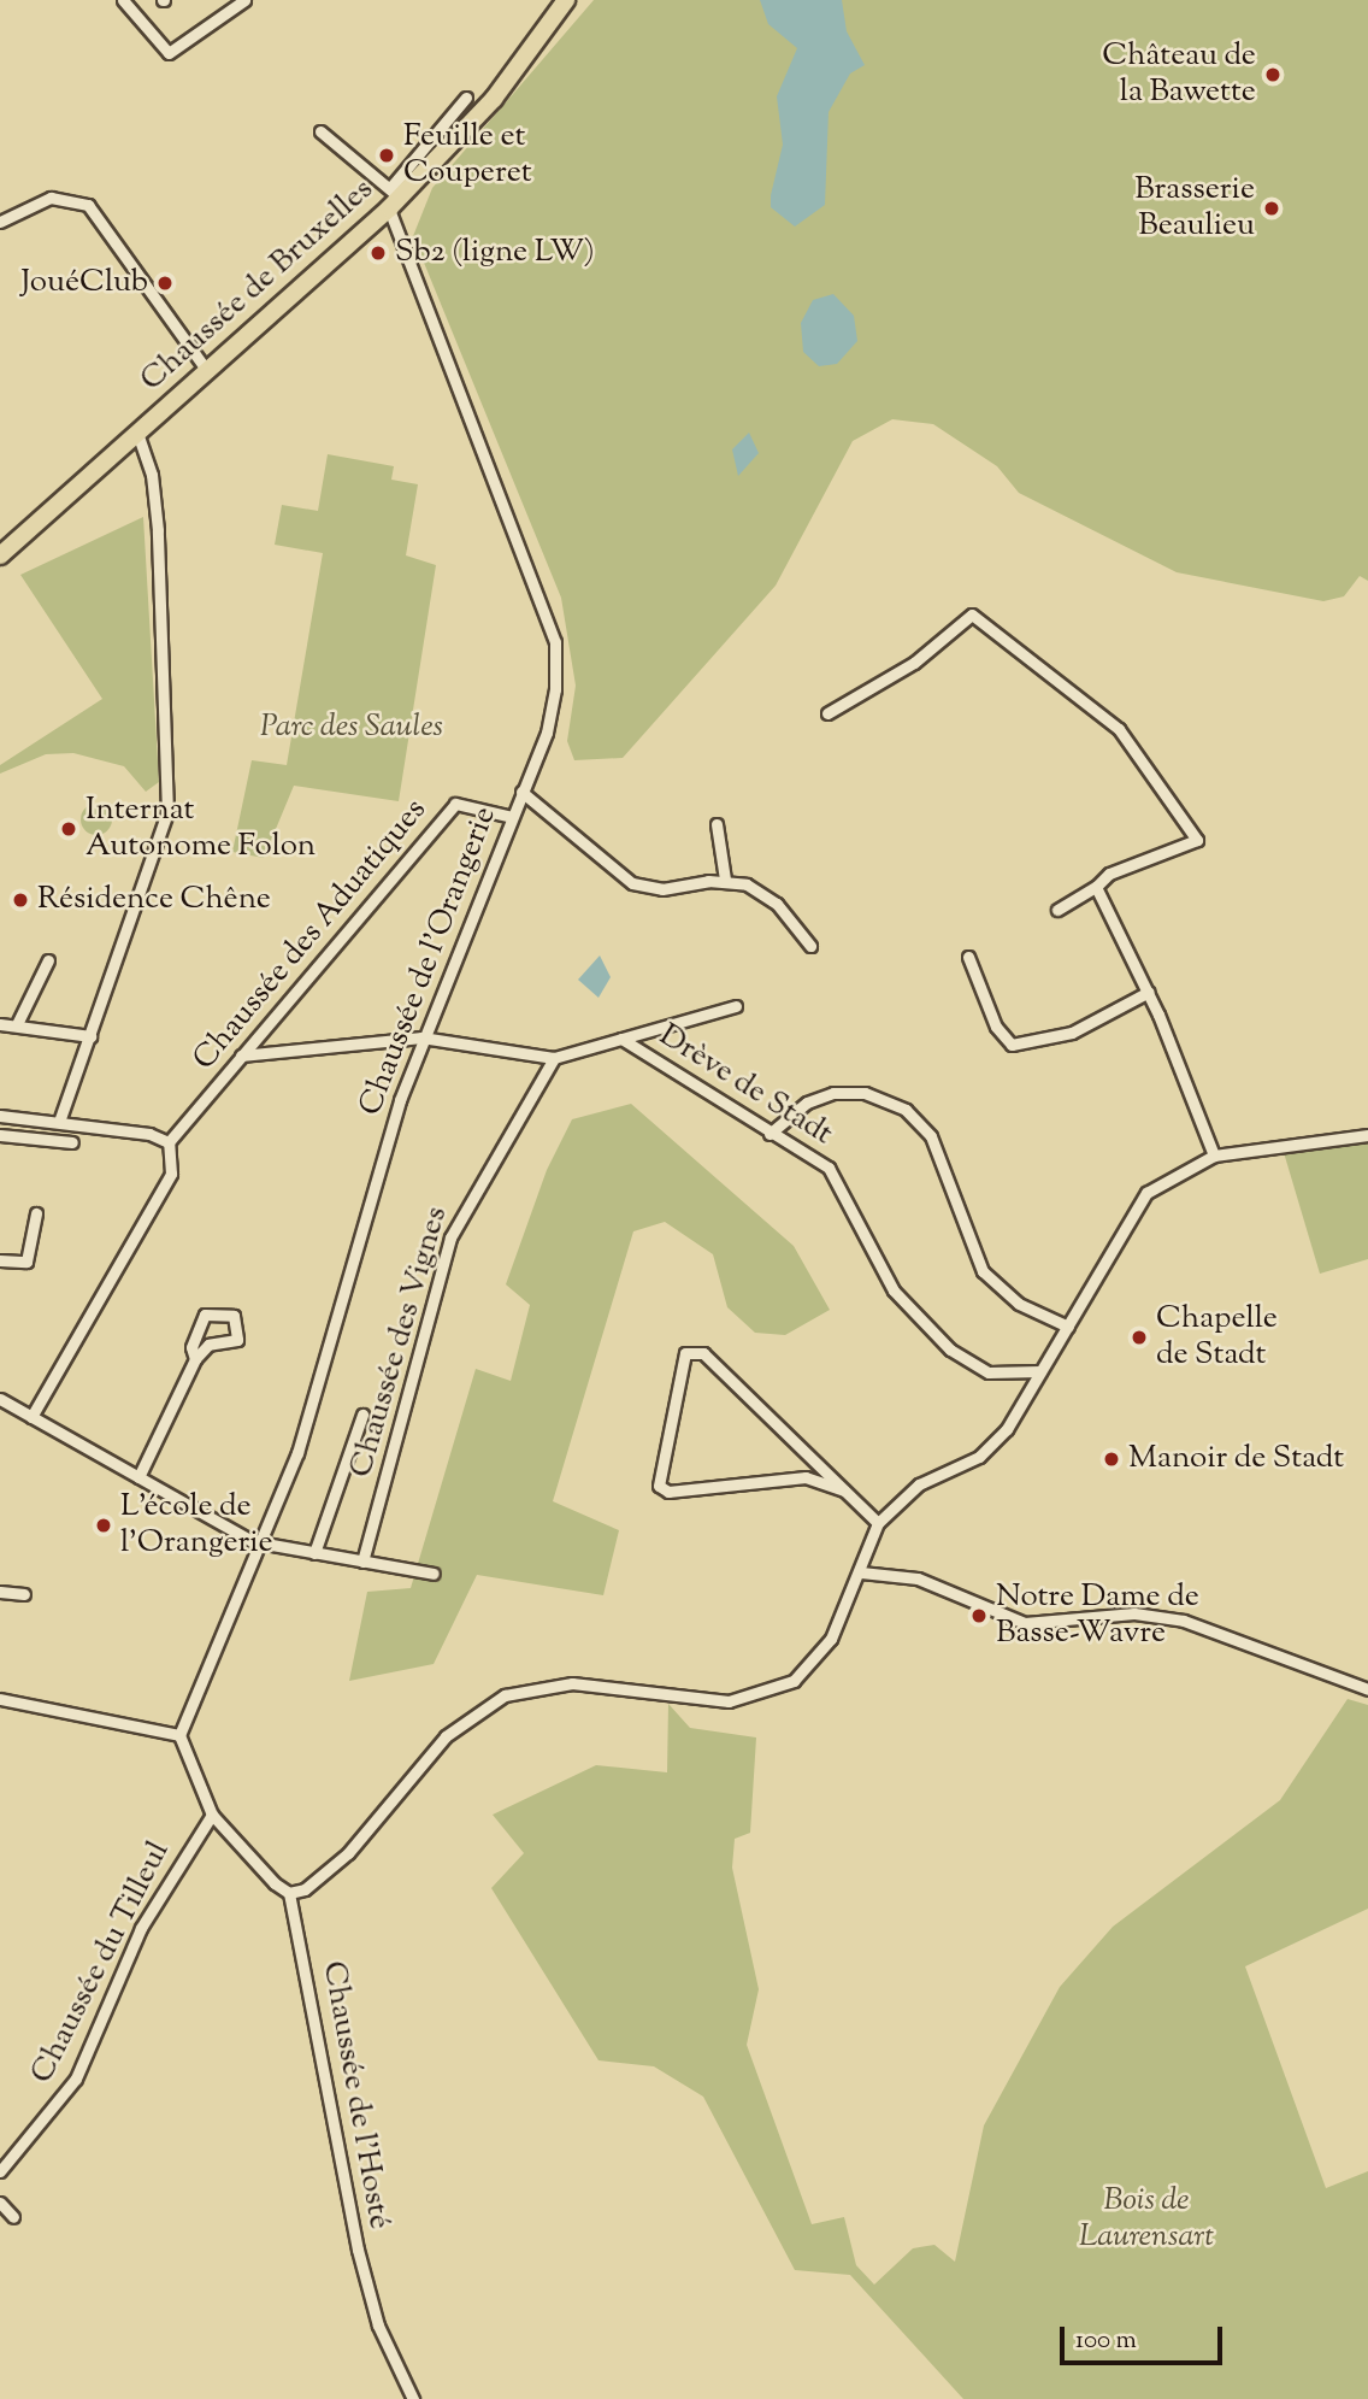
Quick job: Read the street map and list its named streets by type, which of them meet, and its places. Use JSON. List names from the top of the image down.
{
  "streets": {
    "main road": ["Chaussée de Bruxelles"],
    "street": [
      "Chaussée des Aduatiques",
      "Chaussée de l'Orangerie",
      "Drève de Stadt",
      "Chaussée des Vignes",
      "Chaussée du Tilleul",
      "Chaussée de l'Hosté"
    ]
  },
  "crossings": [
    ["Chaussée de Bruxelles", "Chaussée de l'Orangerie"],
    ["Chaussée des Aduatiques", "Chaussée de l'Orangerie"]
  ],
  "parks": ["Parc des Saules", "Bois de Laurensart"],
  "places": [
    "Château de la Bawette",
    "Feuille et Couperet",
    "Brasserie Beaulieu",
    "Sb2 (ligne LW)",
    "JouéClub",
    "Internat Autonome Folon",
    "Résidence Chêne",
    "Chapelle de Stadt",
    "Manoir de Stadt",
    "L'école de l'Orangerie",
    "Notre Dame de Basse-Wavre"
  ],
  "scale_bar": "100 m"
}
